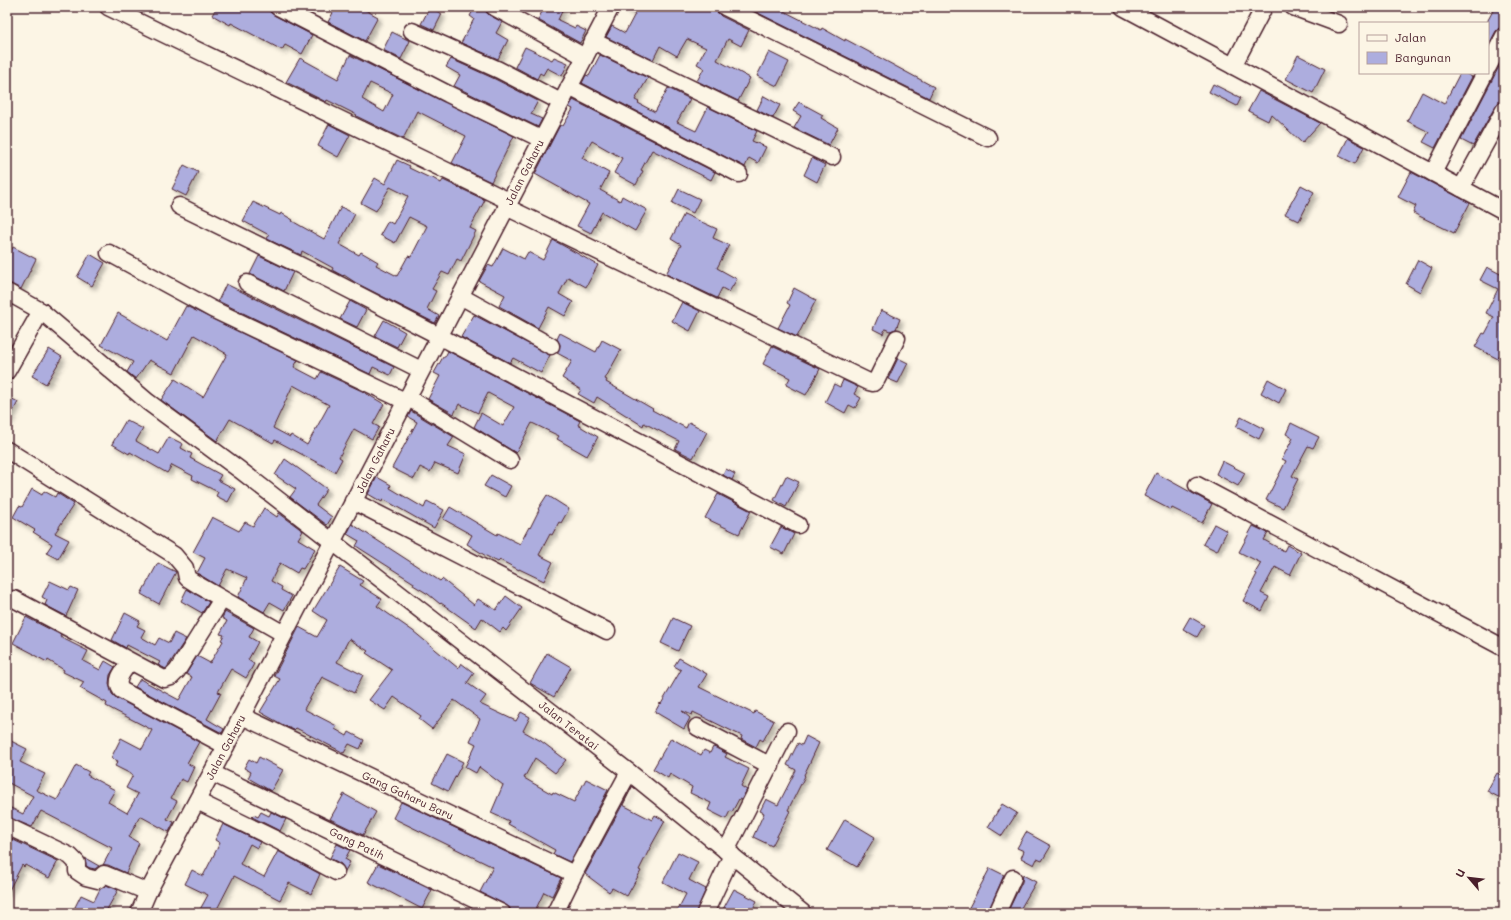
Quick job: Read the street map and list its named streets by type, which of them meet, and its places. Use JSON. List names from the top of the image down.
{
  "streets": {
    "street": [
      "Jalan Gaharu",
      "Jalan Teratai",
      "Gang Gaharu Baru",
      "Gang Patih"
    ]
  },
  "crossings": [
    ["Jalan Gaharu", "Jalan Teratai"],
    ["Jalan Gaharu", "Gang Gaharu Baru"],
    ["Jalan Gaharu", "Gang Patih"]
  ],
  "legend": ["Jalan", "Bangunan"],
  "north": "top left"
}
